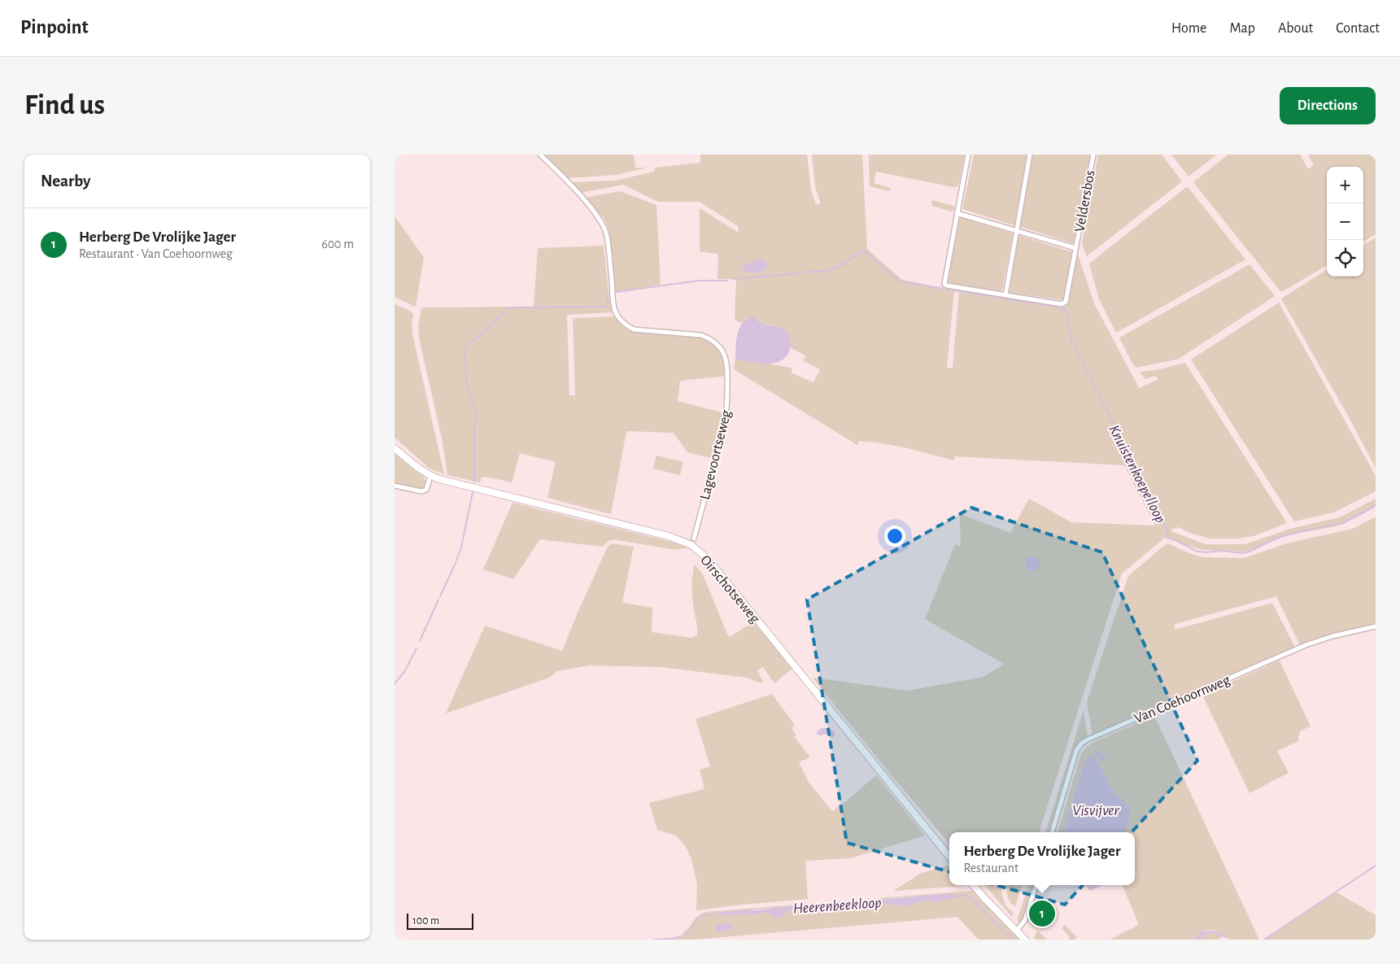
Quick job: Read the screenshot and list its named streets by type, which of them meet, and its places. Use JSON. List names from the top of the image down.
{
  "streets": {
    "street": [
      "Veldersbos",
      "Lagevoortseweg",
      "Oirschotseweg",
      "Van Coehoornweg"
    ]
  },
  "crossings": [
    ["Lagevoortseweg", "Oirschotseweg"]
  ],
  "water": ["Knuistenkoepelloop", "Visvijver", "Heerenbeekloop"],
  "scale_bar": "100 m",
  "page": {
    "header": "Pinpoint",
    "nav": [
      "Home",
      "Map",
      "About",
      "Contact"
    ],
    "buttons": "Directions",
    "title": "Find us",
    "heading": "Nearby",
    "map_buttons": ["+", "−"],
    "list": [
      {
        "mark": "1",
        "name": "Herberg De Vrolijke Jager",
        "note": "Restaurant · Van Coehoornweg",
        "value": "600 m"
      }
    ],
    "popup": ["Herberg De Vrolijke Jager", "Restaurant"],
    "pins": "1",
    "scale": "100 m"
  }
}
